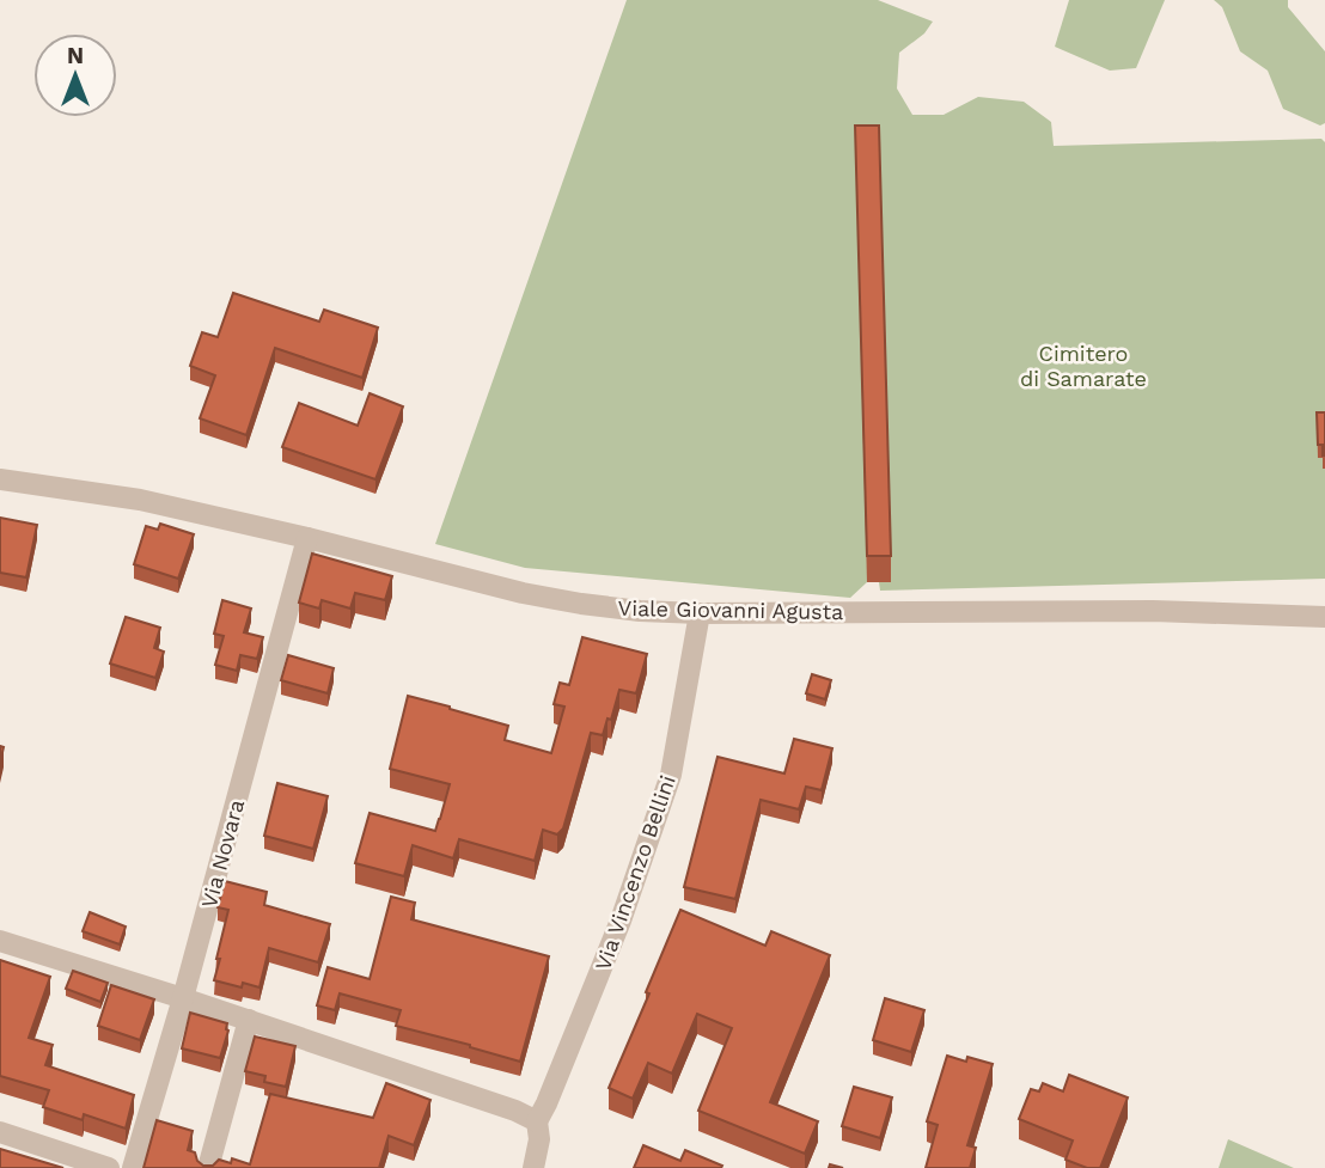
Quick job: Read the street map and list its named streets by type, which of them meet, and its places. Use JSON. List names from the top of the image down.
{
  "streets": {
    "street": ["Viale Giovanni Agusta", "Via Novara", "Via Vincenzo Bellini"]
  },
  "crossings": [
    ["Viale Giovanni Agusta", "Via Novara"],
    ["Viale Giovanni Agusta", "Via Vincenzo Bellini"]
  ],
  "parks": ["Cimitero di Samarate"],
  "north": "top"
}
